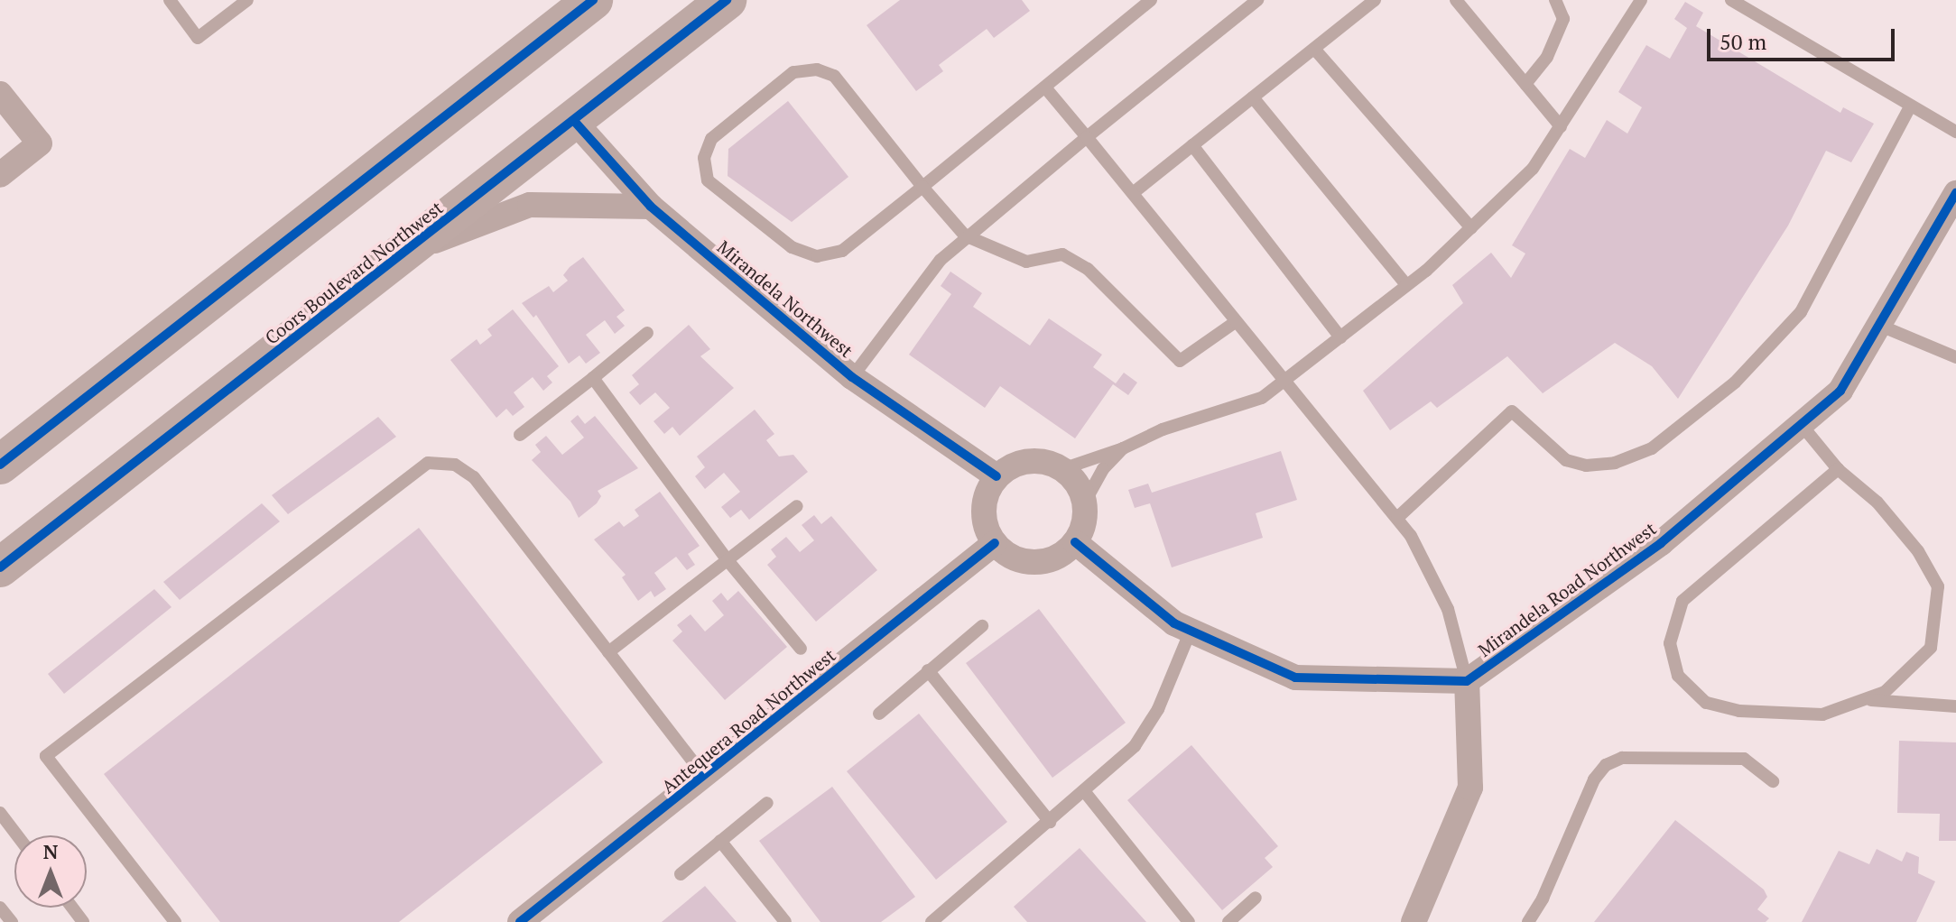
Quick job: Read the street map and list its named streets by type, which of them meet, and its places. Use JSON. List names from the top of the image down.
{
  "streets": {
    "main road": ["Coors Boulevard Northwest"],
    "street": ["Mirandela Northwest", "Mirandela Road Northwest", "Antequera Road Northwest"]
  },
  "crossings": [
    ["Coors Boulevard Northwest", "Mirandela Northwest"],
    ["Mirandela Northwest", "Antequera Road Northwest"]
  ],
  "scale_bar": "50 m",
  "north": "top"
}
